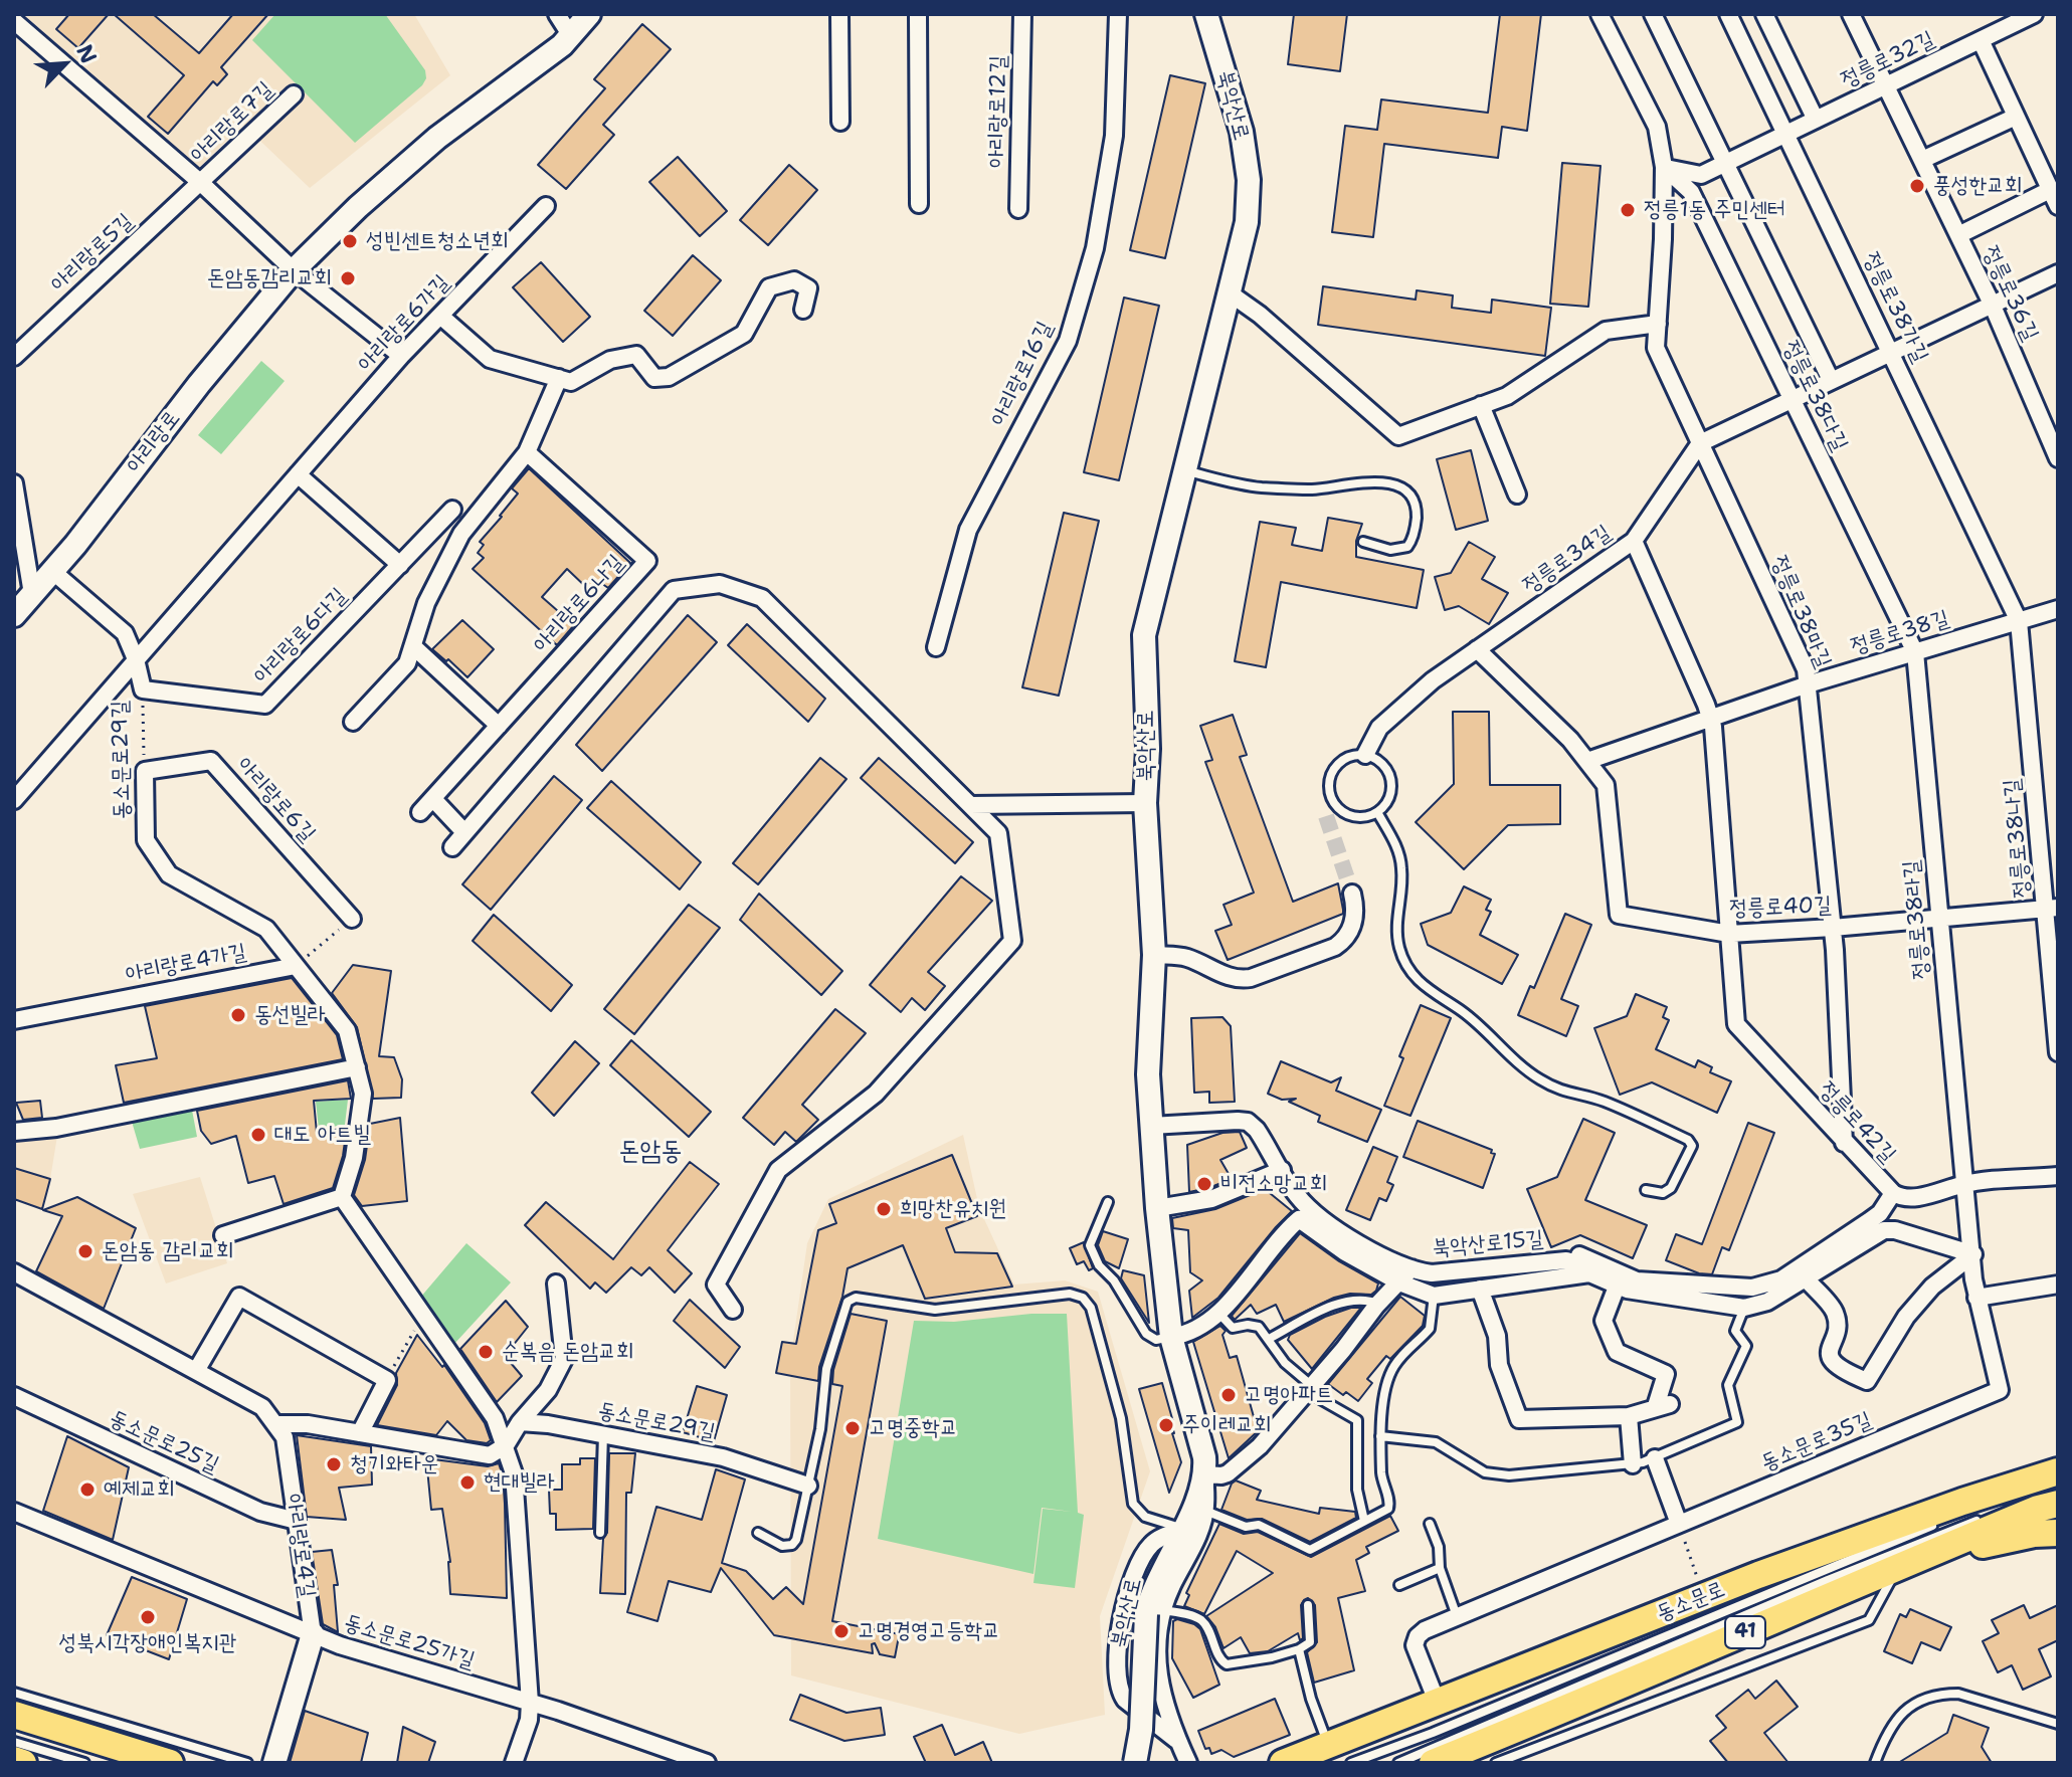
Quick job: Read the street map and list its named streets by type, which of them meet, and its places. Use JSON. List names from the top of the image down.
{
  "streets": {
    "main road": ["동소문로", "41"],
    "street": [
      "정릉로32길",
      "북악산로",
      "아리랑로12길",
      "아리랑로7길",
      "아리랑로5길",
      "정릉로36길",
      "정릉로38가길",
      "아리랑로6가길",
      "아리랑로16길",
      "정릉로38다길",
      "아리랑로",
      "정릉로34길",
      "아리랑로6나길",
      "정릉로38마길",
      "정릉로38길",
      "아리랑로6다길",
      "동소문로29길",
      "아리랑로6길",
      "정릉로38나길",
      "정릉로40길",
      "정릉로38라길",
      "아리랑로4가길",
      "정릉로42길",
      "북악산로15길",
      "동소문로25길",
      "동소문로35길",
      "아리랑로4길",
      "동소문로25가길"
    ]
  },
  "crossings": [
    ["정릉로32길", "정릉로36길"],
    ["정릉로32길", "정릉로38가길"],
    ["정릉로32길", "정릉로38다길"],
    ["정릉로32길", "정릉로38마길"],
    ["북악산로", "북악산로15길"],
    ["아리랑로7길", "아리랑로5길"],
    ["아리랑로7길", "아리랑로"],
    ["정릉로36길", "정릉로34길"],
    ["정릉로38가길", "정릉로34길"],
    ["정릉로38가길", "정릉로38길"],
    ["정릉로38가길", "정릉로38나길"],
    ["아리랑로6가길", "동소문로29길"],
    ["정릉로38다길", "정릉로34길"],
    ["정릉로38다길", "정릉로38마길"],
    ["정릉로38다길", "정릉로38길"],
    ["정릉로38다길", "정릉로38라길"],
    ["정릉로34길", "정릉로38마길"],
    ["정릉로38마길", "정릉로38길"],
    ["정릉로38마길", "정릉로40길"],
    ["정릉로38마길", "정릉로42길"],
    ["정릉로38길", "정릉로38나길"],
    ["정릉로38길", "정릉로40길"],
    ["정릉로38길", "정릉로38라길"],
    ["아리랑로6다길", "동소문로29길"],
    ["동소문로29길", "아리랑로6길"],
    ["동소문로29길", "아리랑로4가길"],
    ["정릉로38나길", "정릉로40길"],
    ["정릉로40길", "정릉로38라길"],
    ["정릉로40길", "정릉로42길"],
    ["정릉로38라길", "정릉로42길"],
    ["정릉로38라길", "동소문로35길"],
    ["정릉로42길", "동소문로35길"],
    ["동소문로25길", "아리랑로4길"],
    ["동소문로35길", "동소문로"],
    ["아리랑로4길", "동소문로25가길"]
  ],
  "districts": ["돈암동"],
  "places": [
    "풍성한교회",
    "정릉1동 주민센터",
    "성빈센트청소년회",
    "돈암동감리교회",
    "동선빌라",
    "대도 아트빌",
    "비전소망교회",
    "희망찬유치원",
    "돈암동 감리교회",
    "순복음 돈암교회",
    "고명아파트",
    "주이레교회",
    "고명중학교",
    "청기와타운",
    "현대빌라",
    "예제교회",
    "성북시각장애인복지관",
    "고명경영고등학교"
  ],
  "north": "top right"
}
